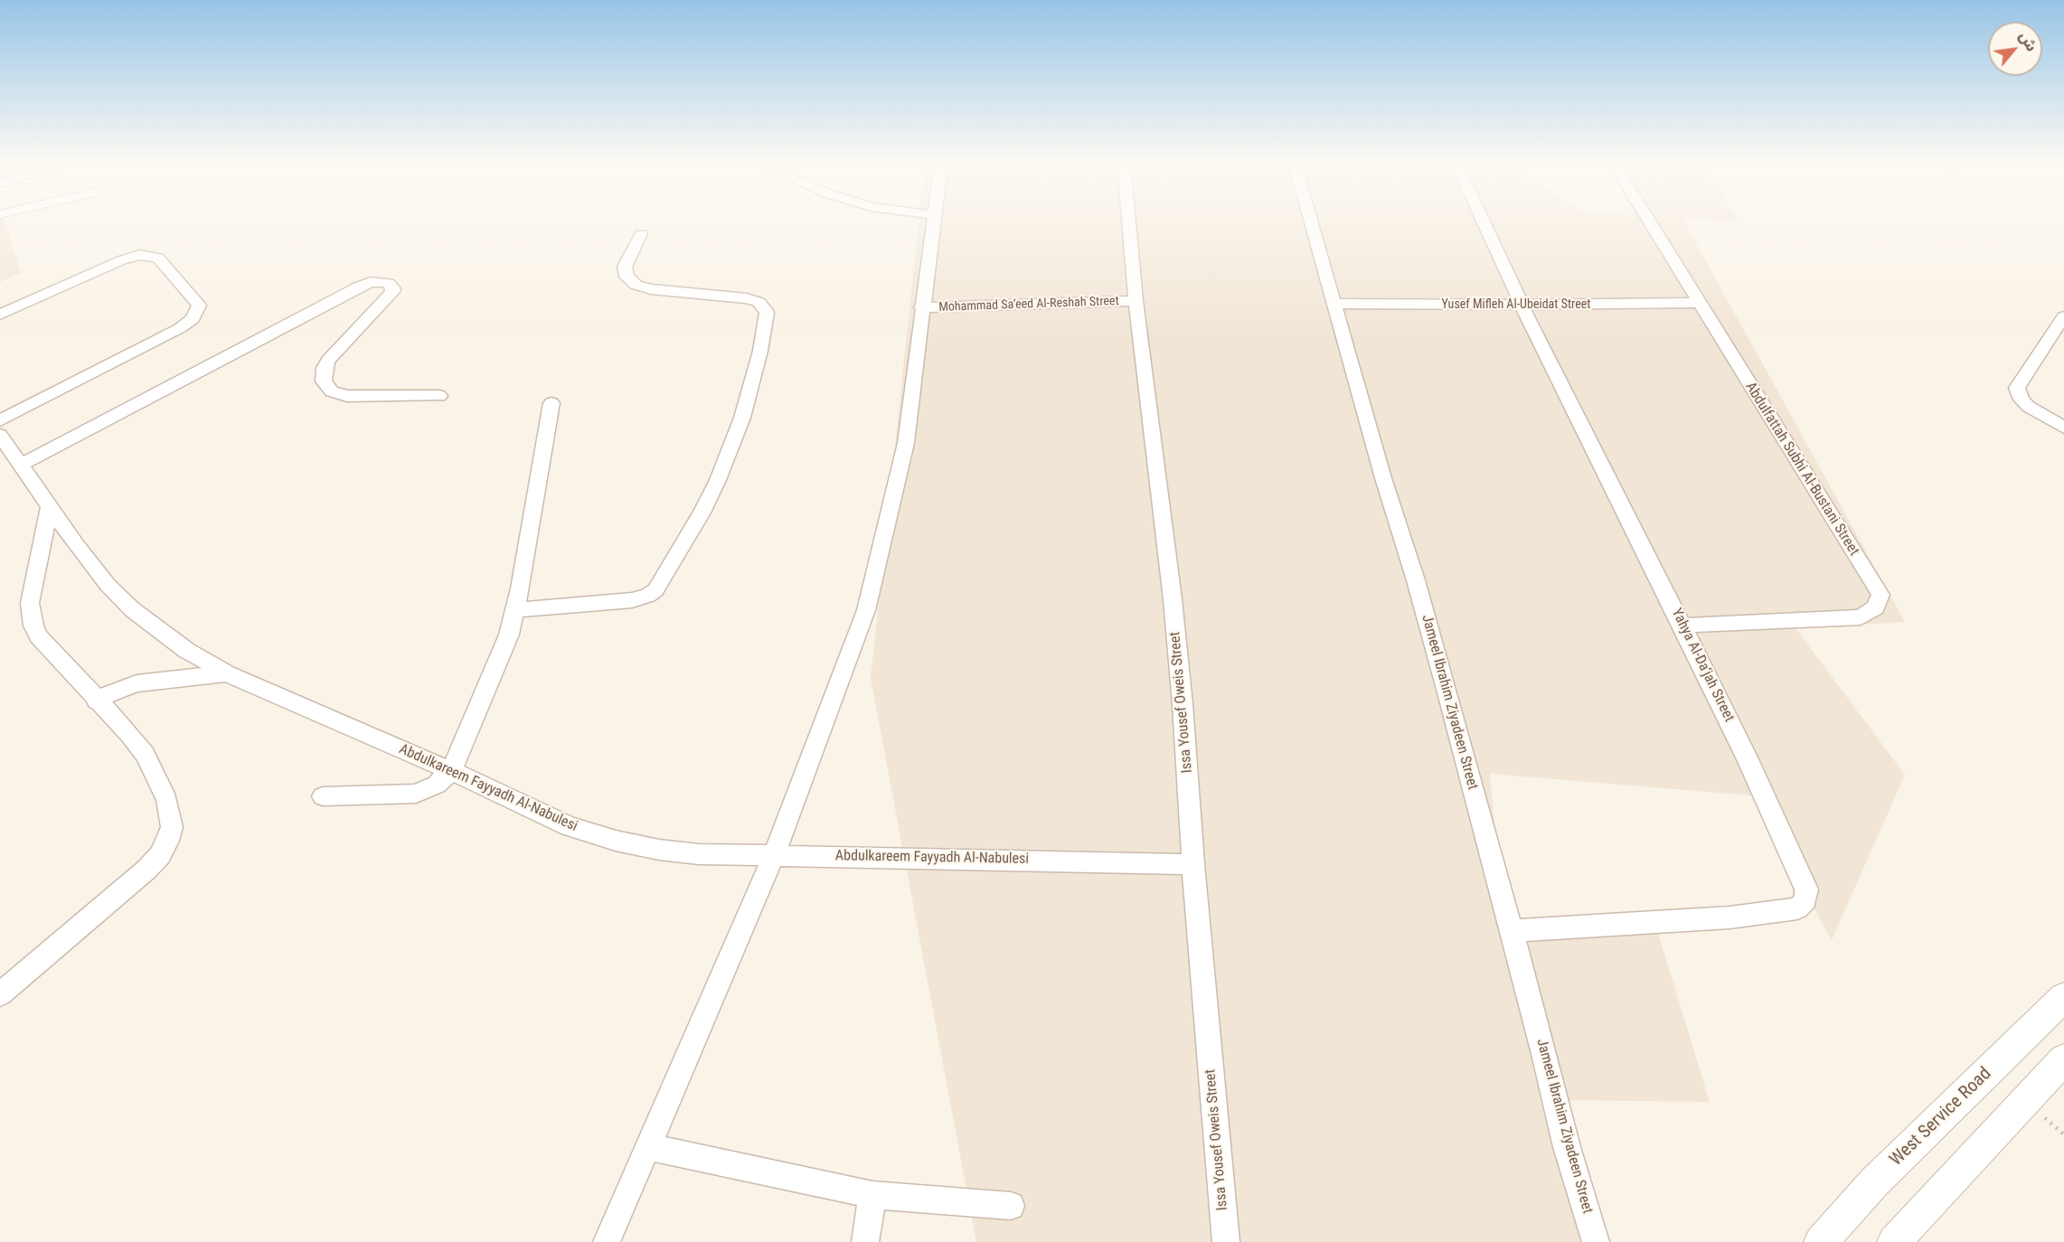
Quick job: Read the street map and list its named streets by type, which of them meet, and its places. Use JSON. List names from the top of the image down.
{
  "streets": {
    "street": [
      "Mohammad Sa‘eed Al-Reshah Street",
      "Yusef Mifleh Al-Ubeidat Street",
      "Abdulfattah Subhi Al-Bustani Street",
      "Yahya Al-Da‘jah Street",
      "Issa Yousef Oweis Street",
      "Jameel Ibrahim Ziyadeen Street",
      "Abdulkareem Fayyadh Al-Nabulesi",
      "West Service Road"
    ]
  },
  "crossings": [
    ["Mohammad Sa‘eed Al-Reshah Street", "Issa Yousef Oweis Street"],
    ["Yusef Mifleh Al-Ubeidat Street", "Abdulfattah Subhi Al-Bustani Street"],
    ["Yusef Mifleh Al-Ubeidat Street", "Yahya Al-Da‘jah Street"],
    ["Yusef Mifleh Al-Ubeidat Street", "Jameel Ibrahim Ziyadeen Street"],
    ["Abdulfattah Subhi Al-Bustani Street", "Yahya Al-Da‘jah Street"],
    ["Yahya Al-Da‘jah Street", "Jameel Ibrahim Ziyadeen Street"],
    ["Issa Yousef Oweis Street", "Abdulkareem Fayyadh Al-Nabulesi"]
  ],
  "north": "top right"
}
